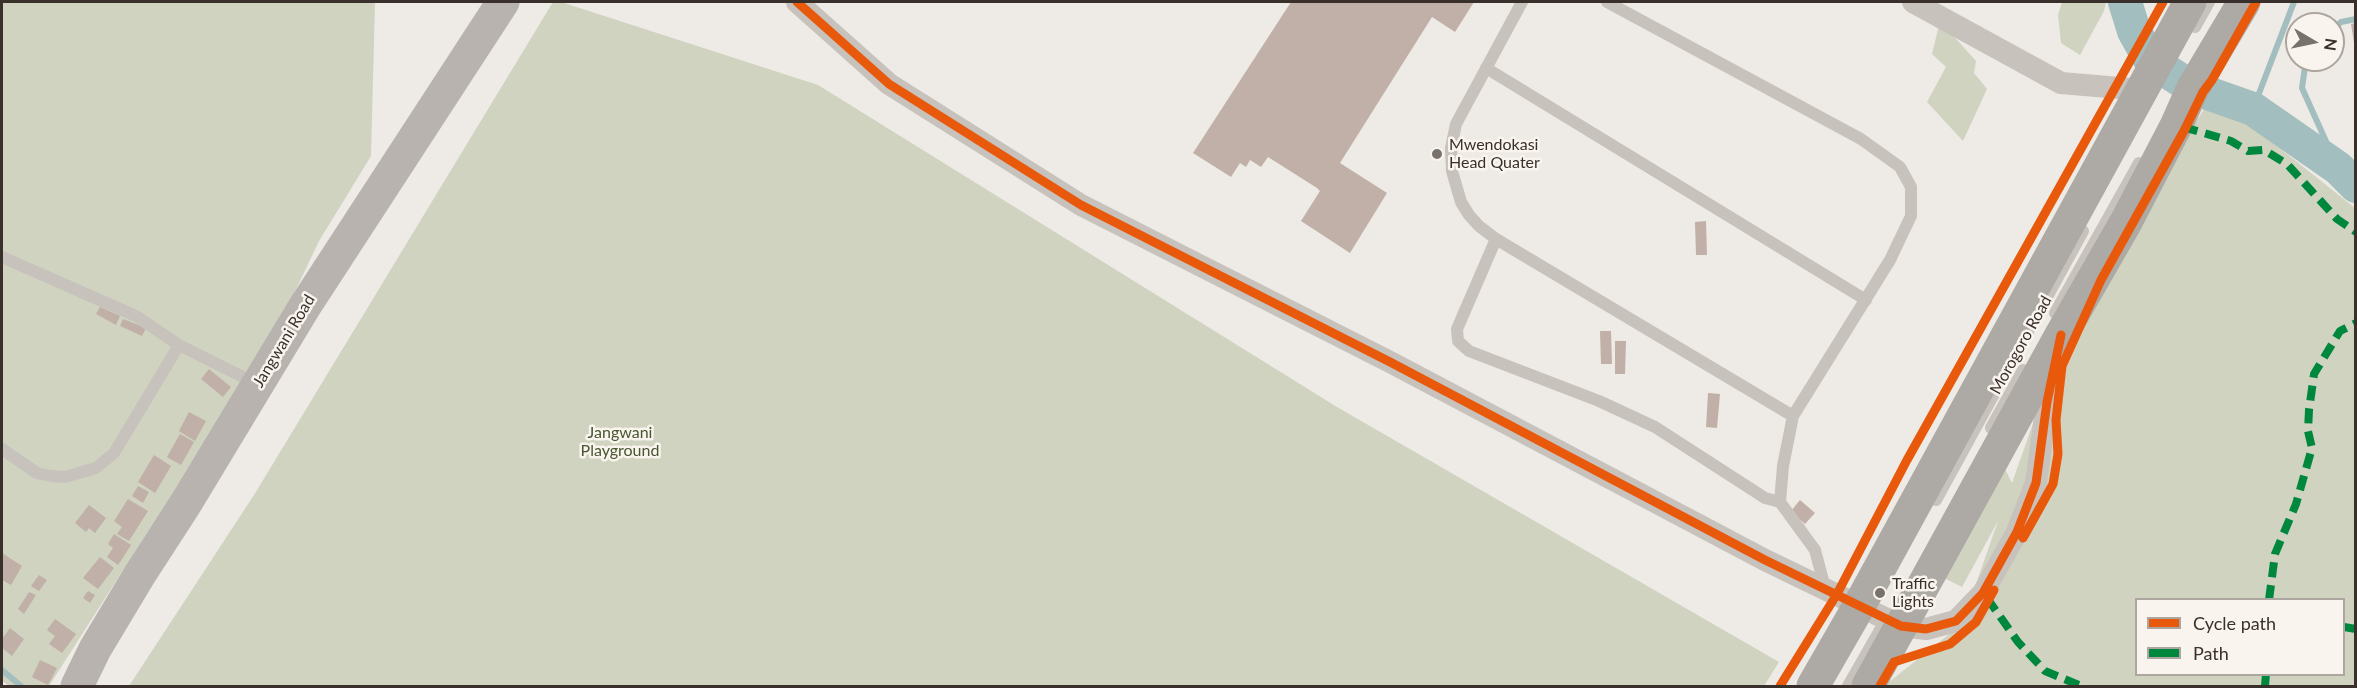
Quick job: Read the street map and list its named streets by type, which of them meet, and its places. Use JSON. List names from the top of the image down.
{
  "streets": {
    "highway": ["Morogoro Road"],
    "street": ["Jangwani Road"]
  },
  "parks": ["Jangwani Playground"],
  "places": ["Mwendokasi Head Quater", "Traffic Lights"],
  "legend": ["Cycle path", "Path"],
  "north": "right"
}
